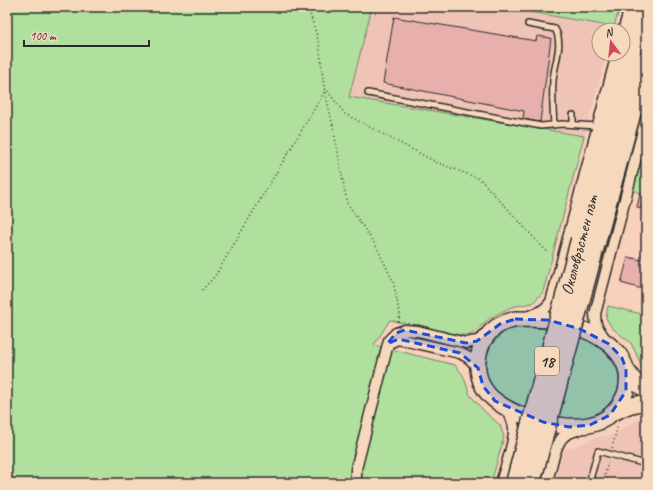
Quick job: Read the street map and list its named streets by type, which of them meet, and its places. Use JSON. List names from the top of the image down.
{
  "streets": {
    "highway": ["Околовръстен път", "18"]
  },
  "scale_bar": "100 m",
  "north": "top"
}
